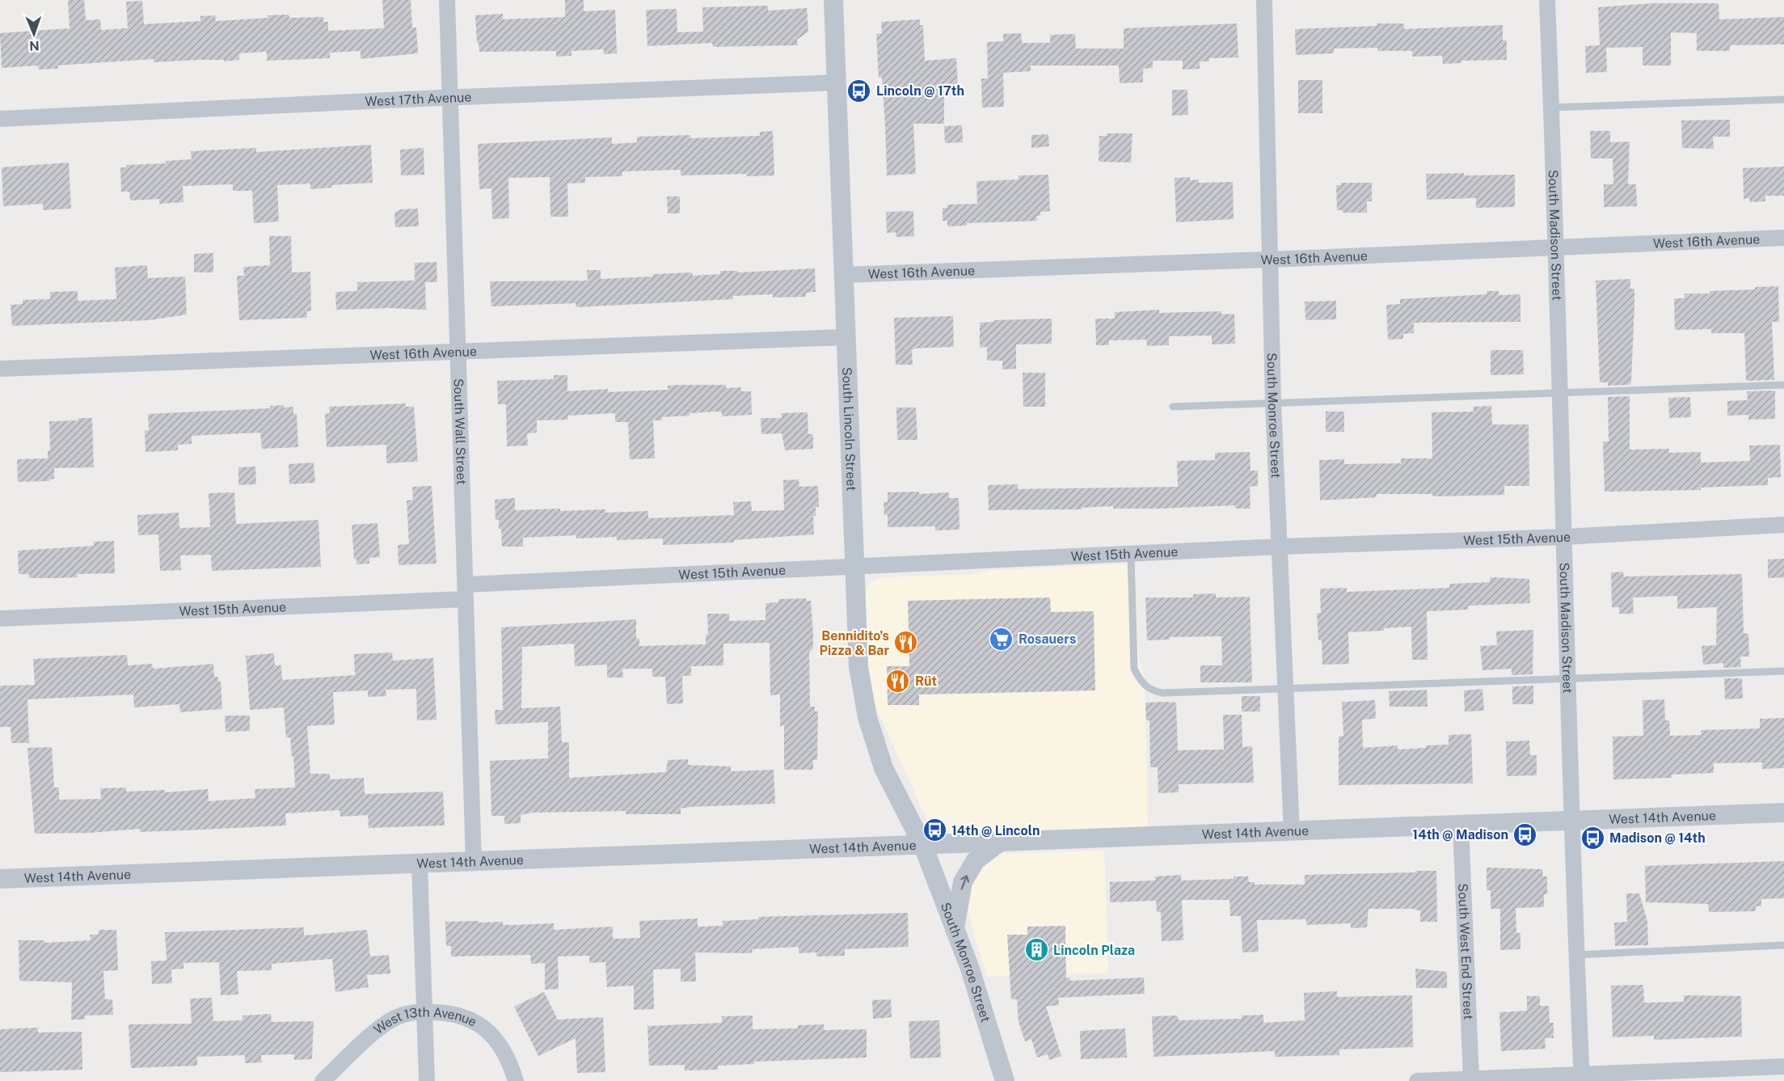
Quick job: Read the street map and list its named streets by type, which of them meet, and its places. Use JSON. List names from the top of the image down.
{
  "streets": {
    "street": [
      "West 17th Avenue",
      "South Madison Street",
      "West 16th Avenue",
      "South Monroe Street",
      "South Lincoln Street",
      "South Wall Street",
      "West 15th Avenue",
      "West 14th Avenue",
      "South West End Street",
      "West 13th Avenue"
    ]
  },
  "crossings": [
    ["West 17th Avenue", "South Lincoln Street"],
    ["West 17th Avenue", "South Wall Street"],
    ["South Madison Street", "West 16th Avenue"],
    ["South Madison Street", "West 15th Avenue"],
    ["South Madison Street", "West 14th Avenue"],
    ["West 16th Avenue", "South Monroe Street"],
    ["West 16th Avenue", "South Lincoln Street"],
    ["West 16th Avenue", "South Wall Street"],
    ["South Monroe Street", "South Lincoln Street"],
    ["South Monroe Street", "West 15th Avenue"],
    ["South Monroe Street", "West 14th Avenue"],
    ["South Lincoln Street", "West 15th Avenue"],
    ["South Lincoln Street", "West 14th Avenue"],
    ["South Wall Street", "West 15th Avenue"],
    ["South Wall Street", "West 14th Avenue"],
    ["West 14th Avenue", "South West End Street"]
  ],
  "places": {
    "bus stop": [
      "Lincoln @ 17th",
      "14th @ Lincoln",
      "14th @ Madison",
      "Madison @ 14th"
    ],
    "supermarket": ["Rosauers"],
    "restaurant": ["Bennidito's Pizza & Bar", "Rüt"],
    "building": ["Lincoln Plaza"]
  },
  "north": "bottom"
}
